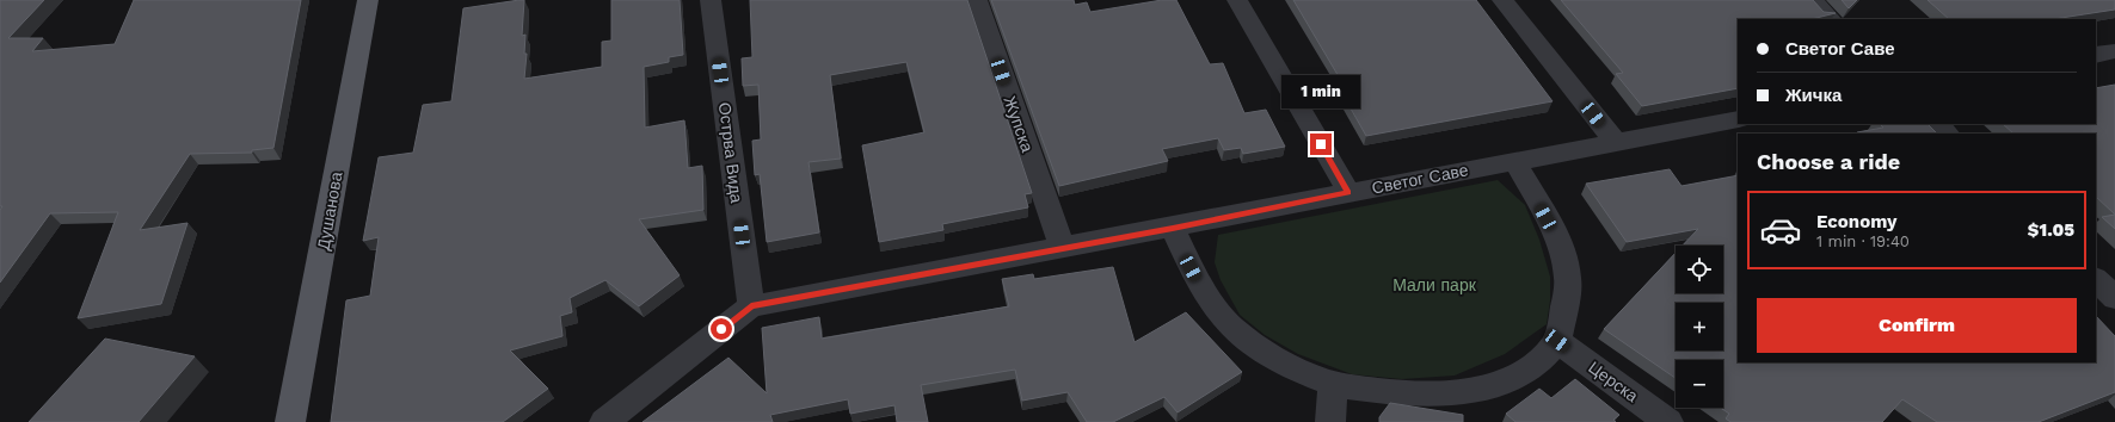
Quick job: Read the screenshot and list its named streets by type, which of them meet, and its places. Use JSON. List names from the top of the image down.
{
  "streets": {
    "main road": ["Душанова"],
    "street": [
      "Жупска",
      "Острва Вида",
      "Светог Саве",
      "Церска"
    ]
  },
  "crossings": [
    ["Жупска", "Светог Саве"],
    ["Острва Вида", "Светог Саве"]
  ],
  "parks": ["Мали парк"],
  "page": {
    "banner": ["Светог Саве", "Жичка"],
    "bubble": "1 min",
    "heading": "Choose a ride",
    "list": [
      {
        "name": "Economy",
        "note": "1 min · 19:40",
        "value": "$1.05"
      }
    ],
    "map_buttons": ["+", "−"],
    "buttons": "Confirm"
  }
}
